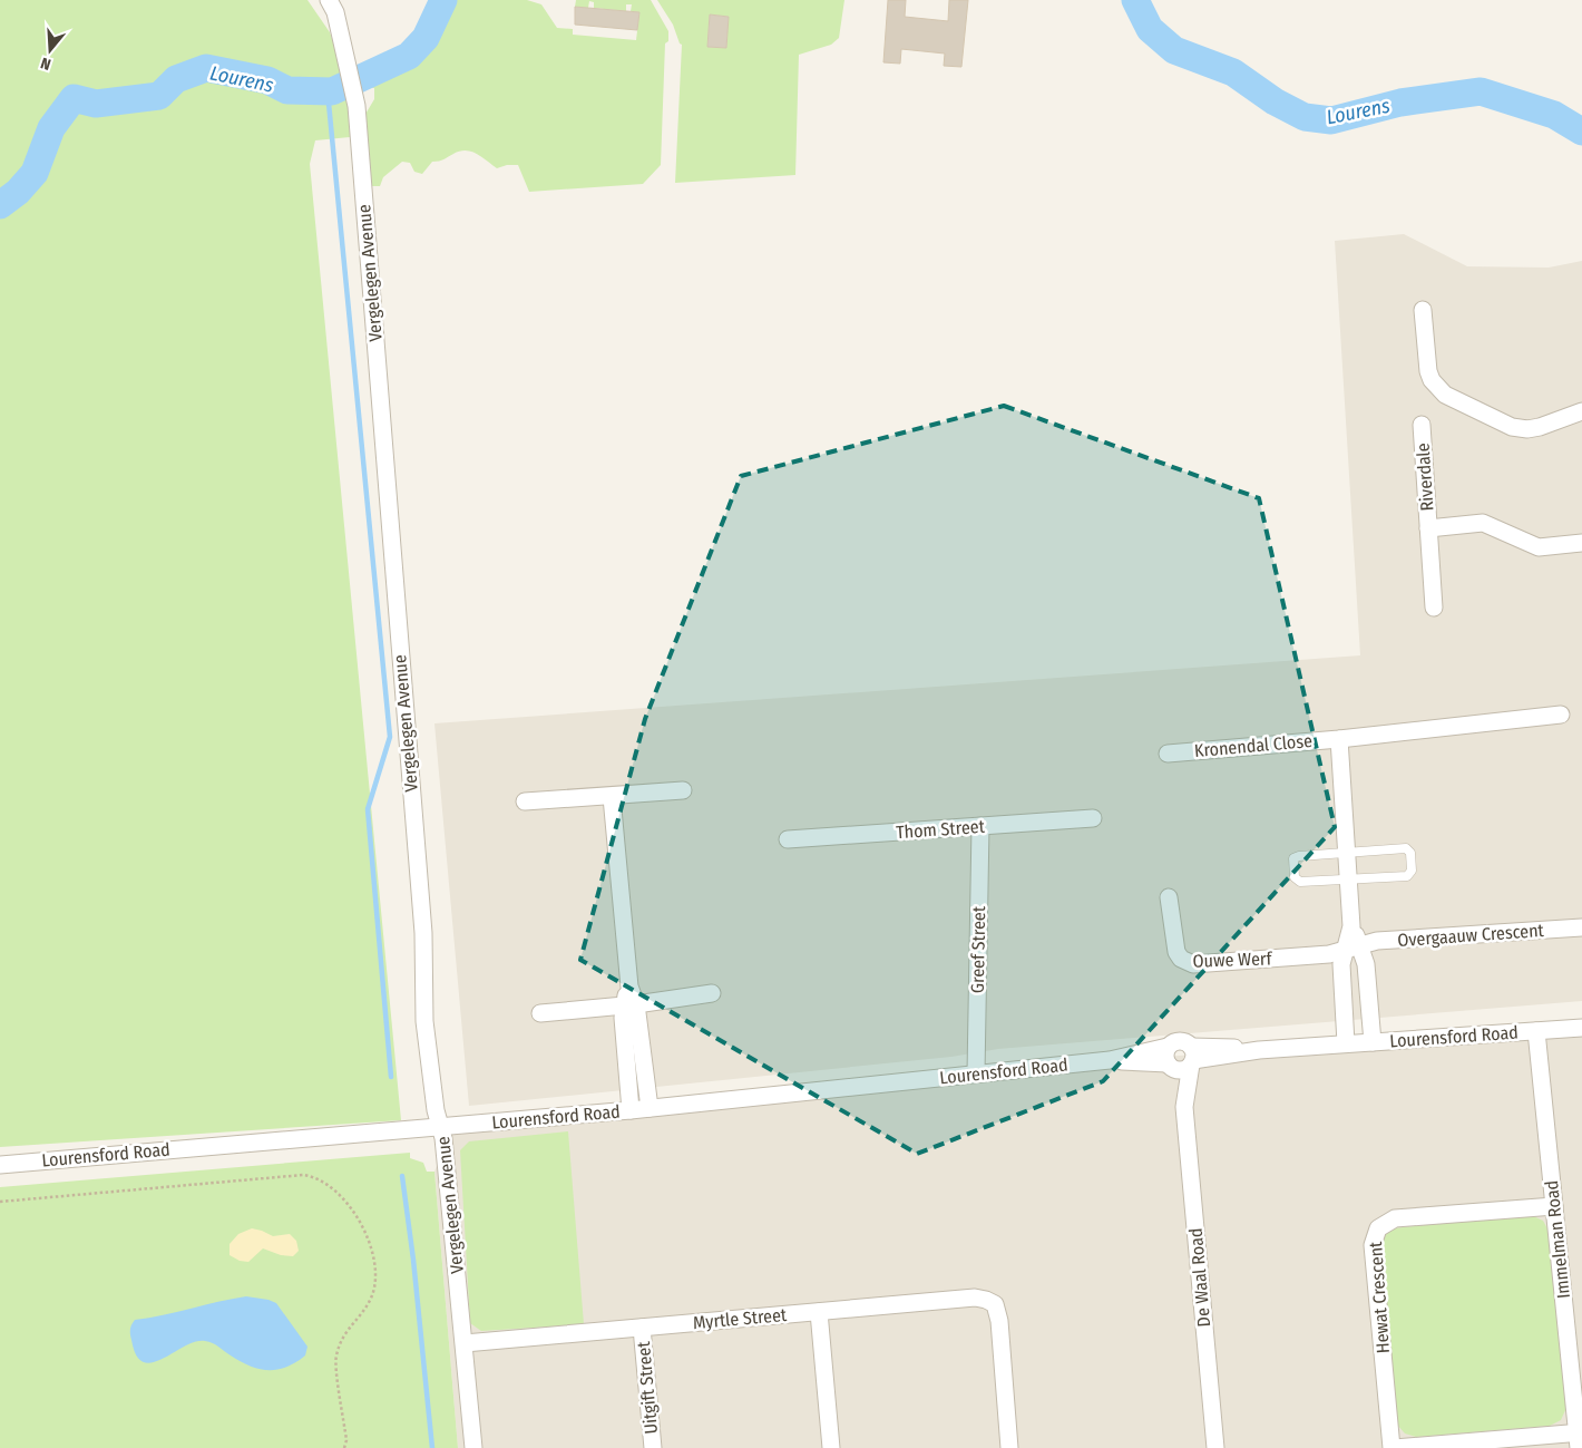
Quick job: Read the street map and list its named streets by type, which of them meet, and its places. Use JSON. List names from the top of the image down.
{
  "streets": {
    "street": [
      "Vergelegen Avenue",
      "Riverdale",
      "Kronendal Close",
      "Thom Street",
      "Overgaauw Crescent",
      "Greef Street",
      "Ouwe Werf",
      "Lourensford Road",
      "Immelman Road",
      "De Waal Road",
      "Hewat Crescent",
      "Myrtle Street",
      "Uitgift Street"
    ]
  },
  "crossings": [
    ["Vergelegen Avenue", "Lourensford Road"],
    ["Vergelegen Avenue", "Myrtle Street"],
    ["Thom Street", "Greef Street"],
    ["Overgaauw Crescent", "Ouwe Werf"],
    ["Greef Street", "Lourensford Road"],
    ["Lourensford Road", "Immelman Road"],
    ["Lourensford Road", "De Waal Road"],
    ["Immelman Road", "Hewat Crescent"],
    ["Myrtle Street", "Uitgift Street"]
  ],
  "water": ["Lourens"],
  "north": "bottom"
}
